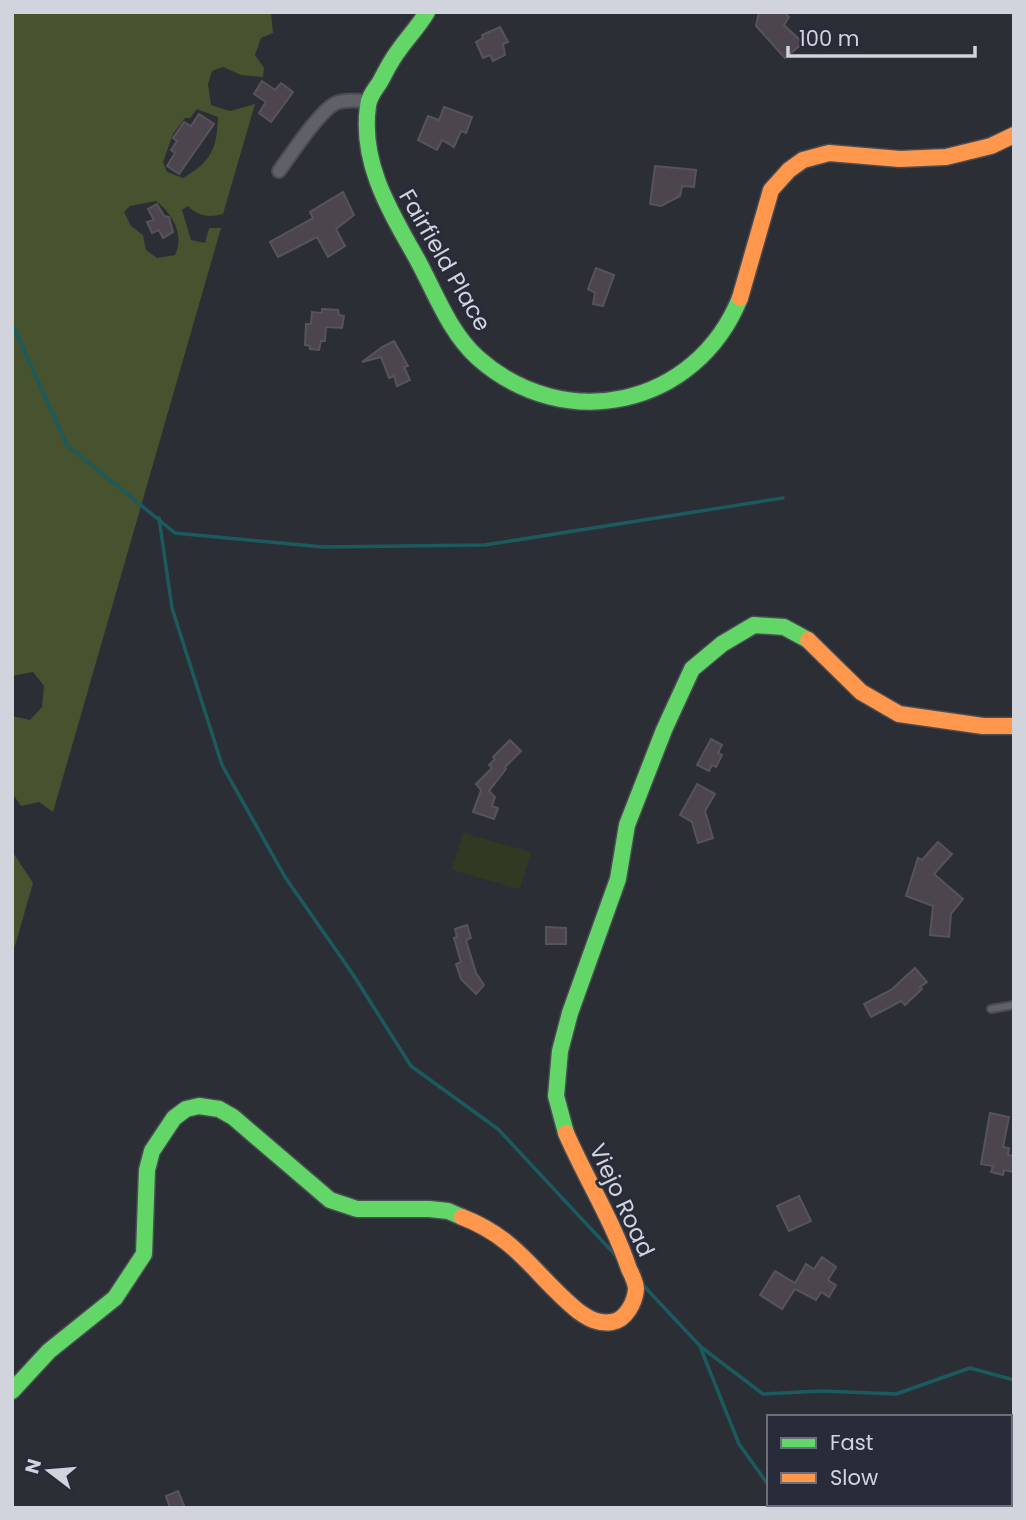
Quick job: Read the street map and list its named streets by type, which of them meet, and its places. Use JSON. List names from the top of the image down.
{
  "streets": {
    "street": ["Fairfield Place", "Viejo Road"]
  },
  "legend": ["Fast", "Slow"],
  "scale_bar": "100 m",
  "north": "left"
}
